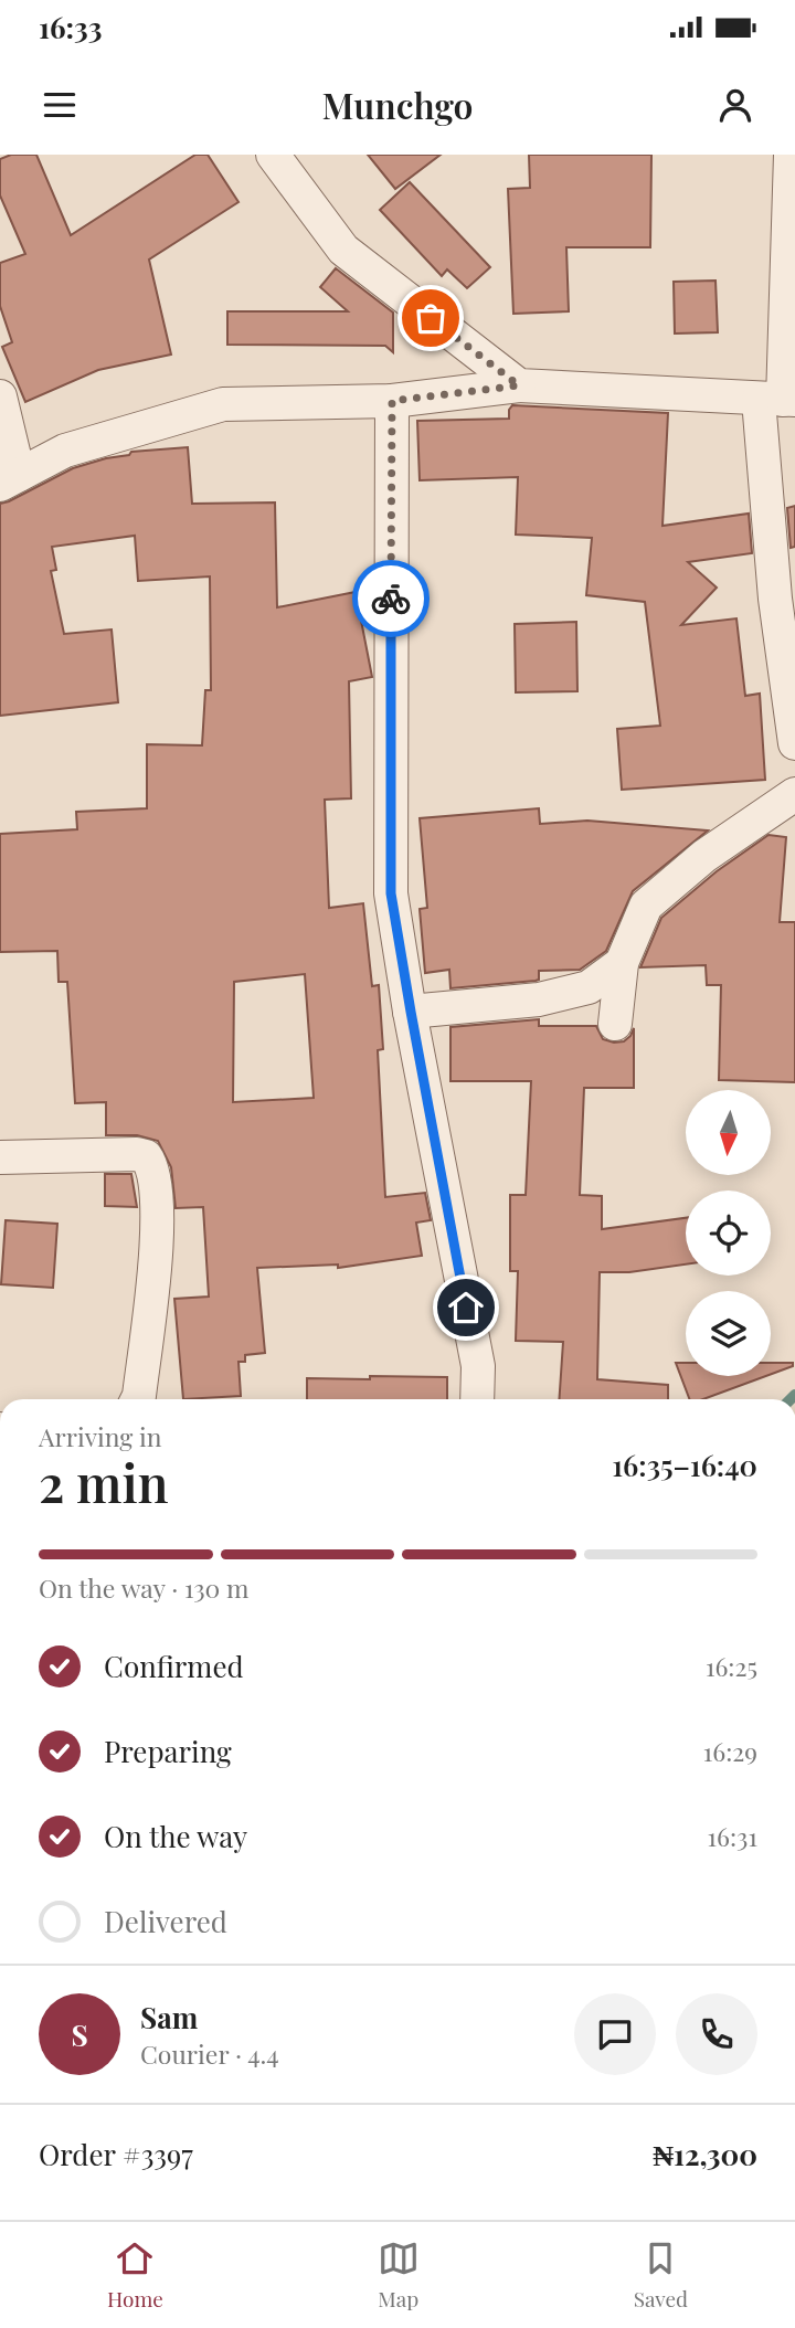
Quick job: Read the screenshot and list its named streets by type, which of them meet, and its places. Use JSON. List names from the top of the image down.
{
  "north": "bottom",
  "page": {
    "status": "16:33",
    "header": "Munchgo",
    "heading": ["2 min", "Arriving in", "16:35–16:40"],
    "panel": [
      "Sam",
      "Courier · 4.4",
      "Order #3397",
      "₦12,300"
    ],
    "bar": "On the way · 130 m",
    "list": [
      ["Confirmed", "16:25"],
      ["Preparing", "16:29"],
      ["On the way", "16:31"],
      "Delivered"
    ],
    "round": "S",
    "tabs": ["Home", "Map", "Saved"]
  }
}
